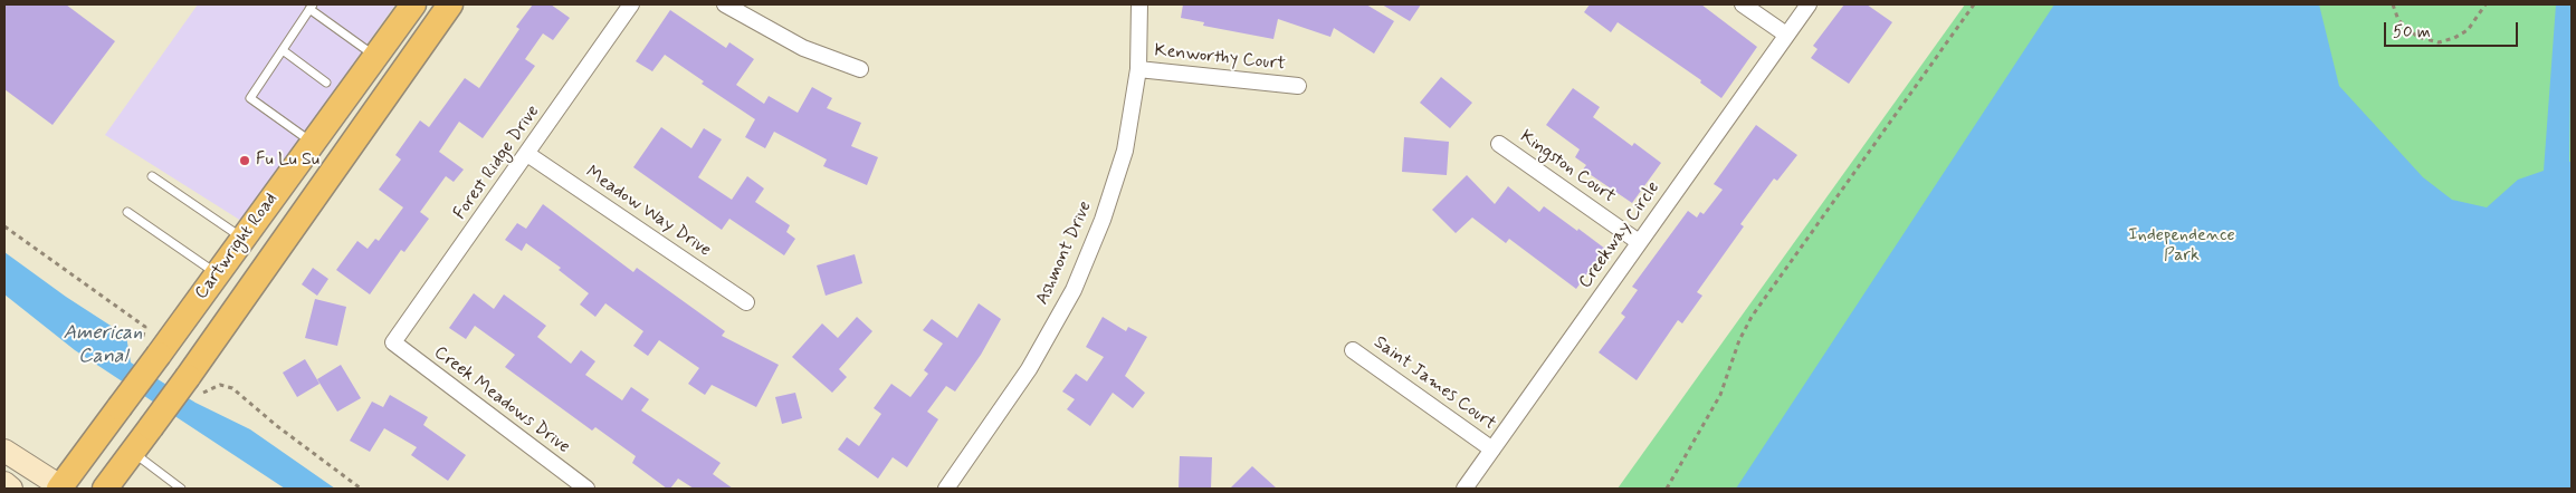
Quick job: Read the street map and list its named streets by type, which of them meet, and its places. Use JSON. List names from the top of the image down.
{
  "streets": {
    "main road": ["Cartwright Road"],
    "street": [
      "Kenworthy Court",
      "Forest Ridge Drive",
      "Kingston Court",
      "Meadow Way Drive",
      "Creekway Circle",
      "Ashmont Drive",
      "Saint James Court",
      "Creek Meadows Drive"
    ]
  },
  "crossings": [
    ["Kenworthy Court", "Ashmont Drive"],
    ["Forest Ridge Drive", "Meadow Way Drive"],
    ["Forest Ridge Drive", "Creek Meadows Drive"],
    ["Kingston Court", "Creekway Circle"],
    ["Creekway Circle", "Saint James Court"]
  ],
  "water": ["American Canal"],
  "parks": ["Independence Park"],
  "places": ["Fu Lu Su"],
  "scale_bar": "50 m"
}
